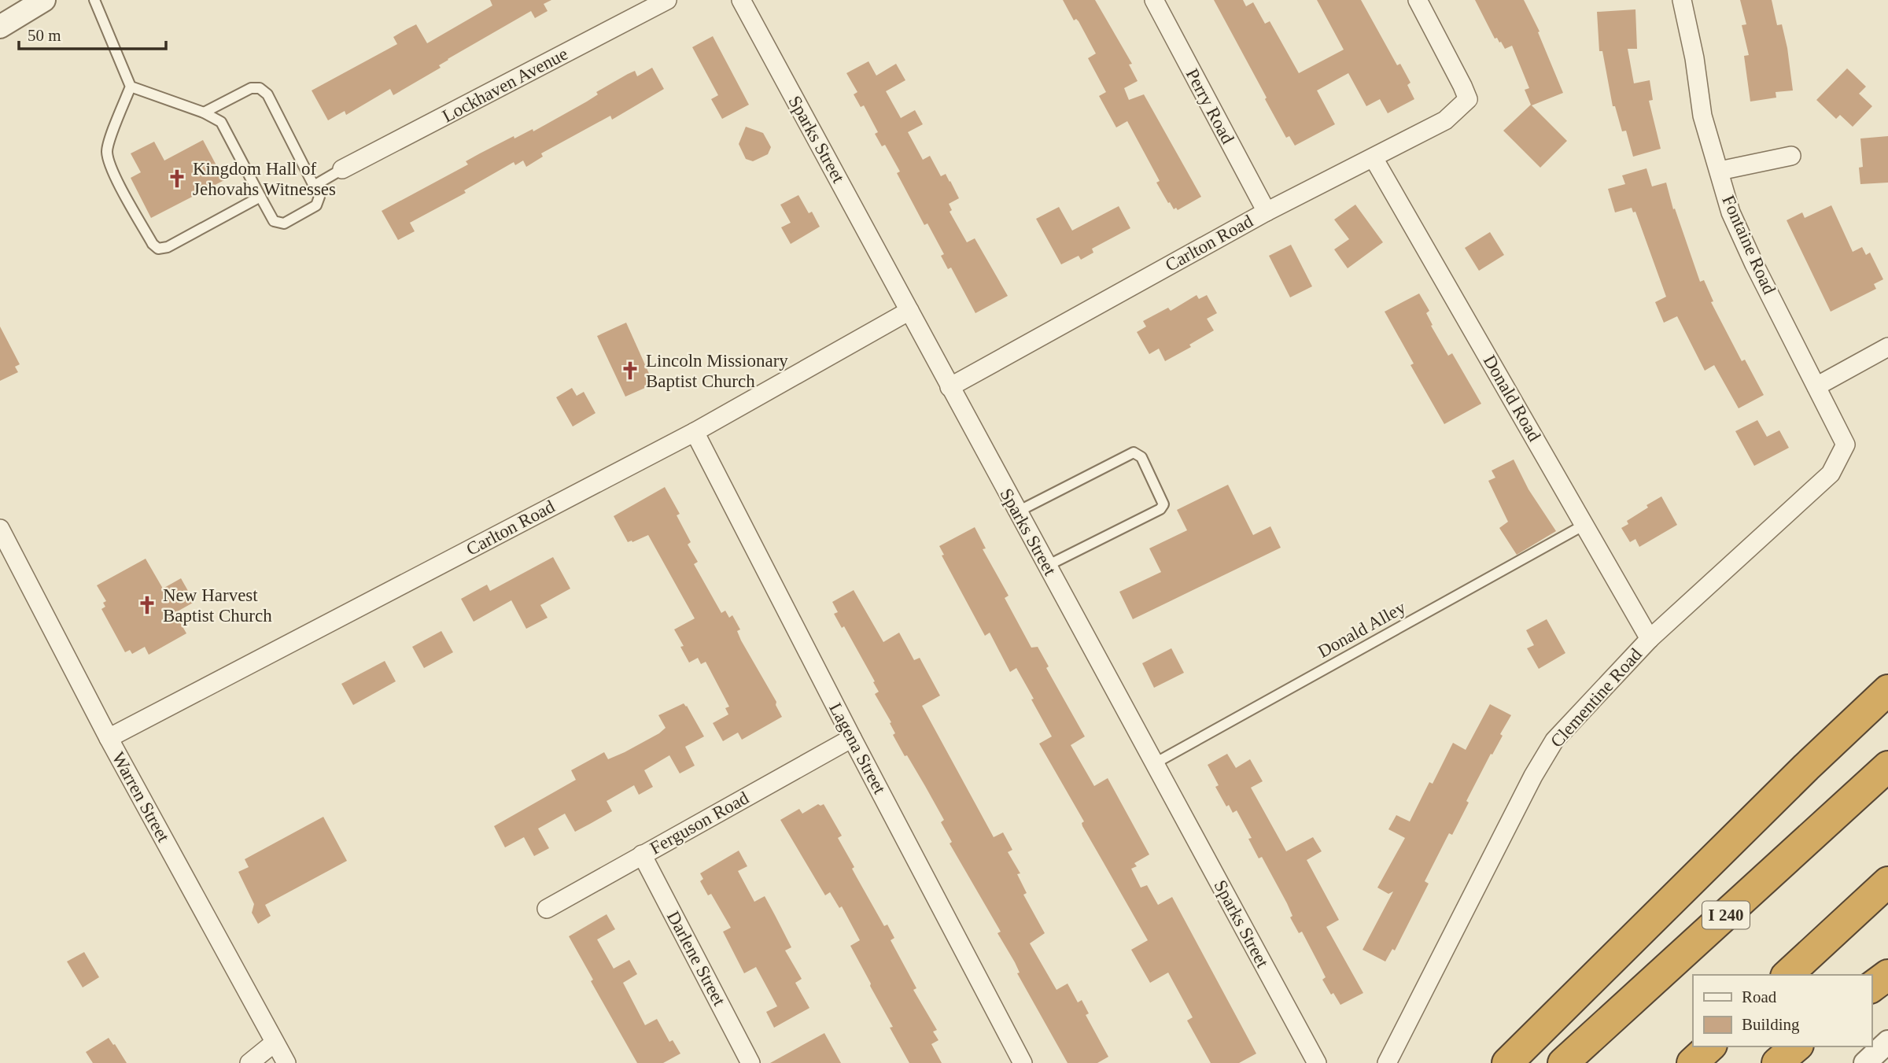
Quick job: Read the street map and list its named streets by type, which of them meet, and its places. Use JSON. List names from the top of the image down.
{
  "streets": {
    "highway": ["I 240"],
    "street": [
      "Lockhaven Avenue",
      "Perry Road",
      "Sparks Street",
      "Carlton Road",
      "Fontaine Road",
      "Donald Road",
      "Clementine Road",
      "Lagena Street",
      "Warren Street",
      "Ferguson Road",
      "Darlene Street"
    ],
    "lane": ["Donald Alley"]
  },
  "crossings": [
    ["Perry Road", "Carlton Road"],
    ["Sparks Street", "Carlton Road"],
    ["Sparks Street", "Donald Alley"],
    ["Carlton Road", "Donald Road"],
    ["Carlton Road", "Lagena Street"],
    ["Carlton Road", "Warren Street"],
    ["Fontaine Road", "Clementine Road"],
    ["Donald Road", "Donald Alley"],
    ["Donald Road", "Clementine Road"],
    ["Lagena Street", "Ferguson Road"],
    ["Ferguson Road", "Darlene Street"]
  ],
  "places": {
    "church": ["Kingdom Hall of Jehovahs Witnesses", "Lincoln Missionary Baptist Church", "New Harvest Baptist Church"]
  },
  "legend": ["Road", "Building"],
  "scale_bar": "50 m"
}
